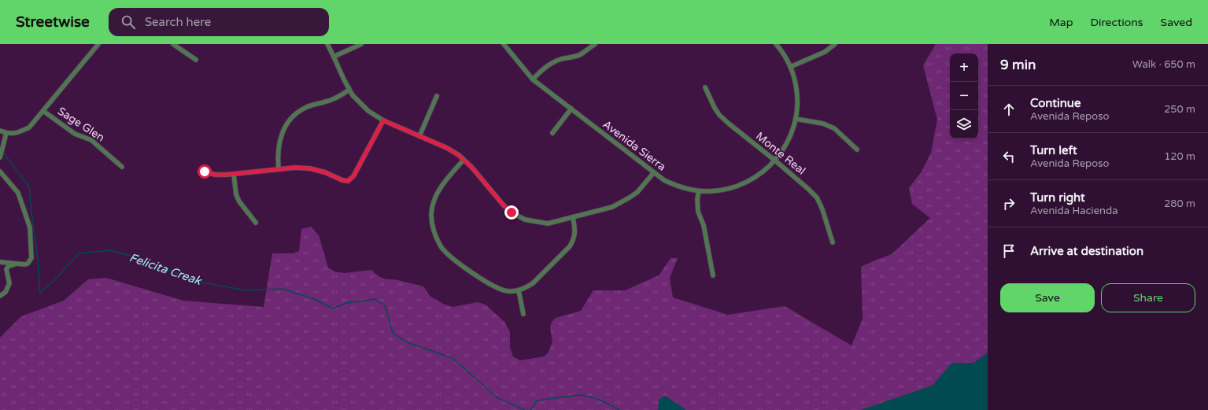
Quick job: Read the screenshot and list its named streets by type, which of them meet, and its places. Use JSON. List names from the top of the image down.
{
  "streets": {
    "street": ["Sage Glen", "Avenida Sierra", "Monte Real"]
  },
  "crossings": [
    ["Avenida Sierra", "Monte Real"]
  ],
  "water": ["Felicita Creak"],
  "page": {
    "header": "Streetwise",
    "search": "Search here",
    "nav": ["Map", "Directions", "Saved"],
    "heading": ["9 min", "Walk · 650 m"],
    "map_buttons": ["+", "−"],
    "list": [
      ["Continue", "Avenida Reposo", "250 m"],
      ["Turn left", "Avenida Reposo", "120 m"],
      ["Turn right", "Avenida Hacienda", "280 m"],
      "Arrive at destination"
    ],
    "buttons": ["Save", "Share"]
  }
}
